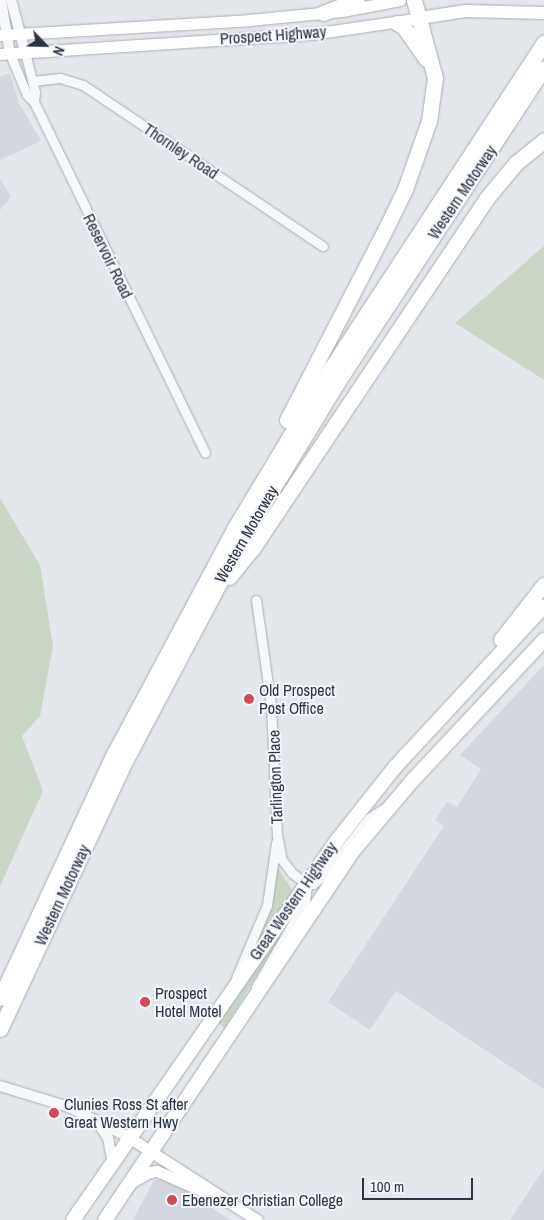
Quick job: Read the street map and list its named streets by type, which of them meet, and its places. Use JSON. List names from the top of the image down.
{
  "streets": {
    "highway": ["Western Motorway", "Great Western Highway"],
    "main road": ["Prospect Highway"],
    "street": ["Thornley Road", "Reservoir Road", "Tarlington Place"]
  },
  "crossings": [
    ["Prospect Highway", "Reservoir Road"],
    ["Thornley Road", "Reservoir Road"],
    ["Tarlington Place", "Great Western Highway"]
  ],
  "places": [
    "Old Prospect Post Office",
    "Prospect Hotel Motel",
    "Clunies Ross St after Great Western Hwy",
    "Ebenezer Christian College"
  ],
  "scale_bar": "100 m",
  "north": "bottom right"
}
